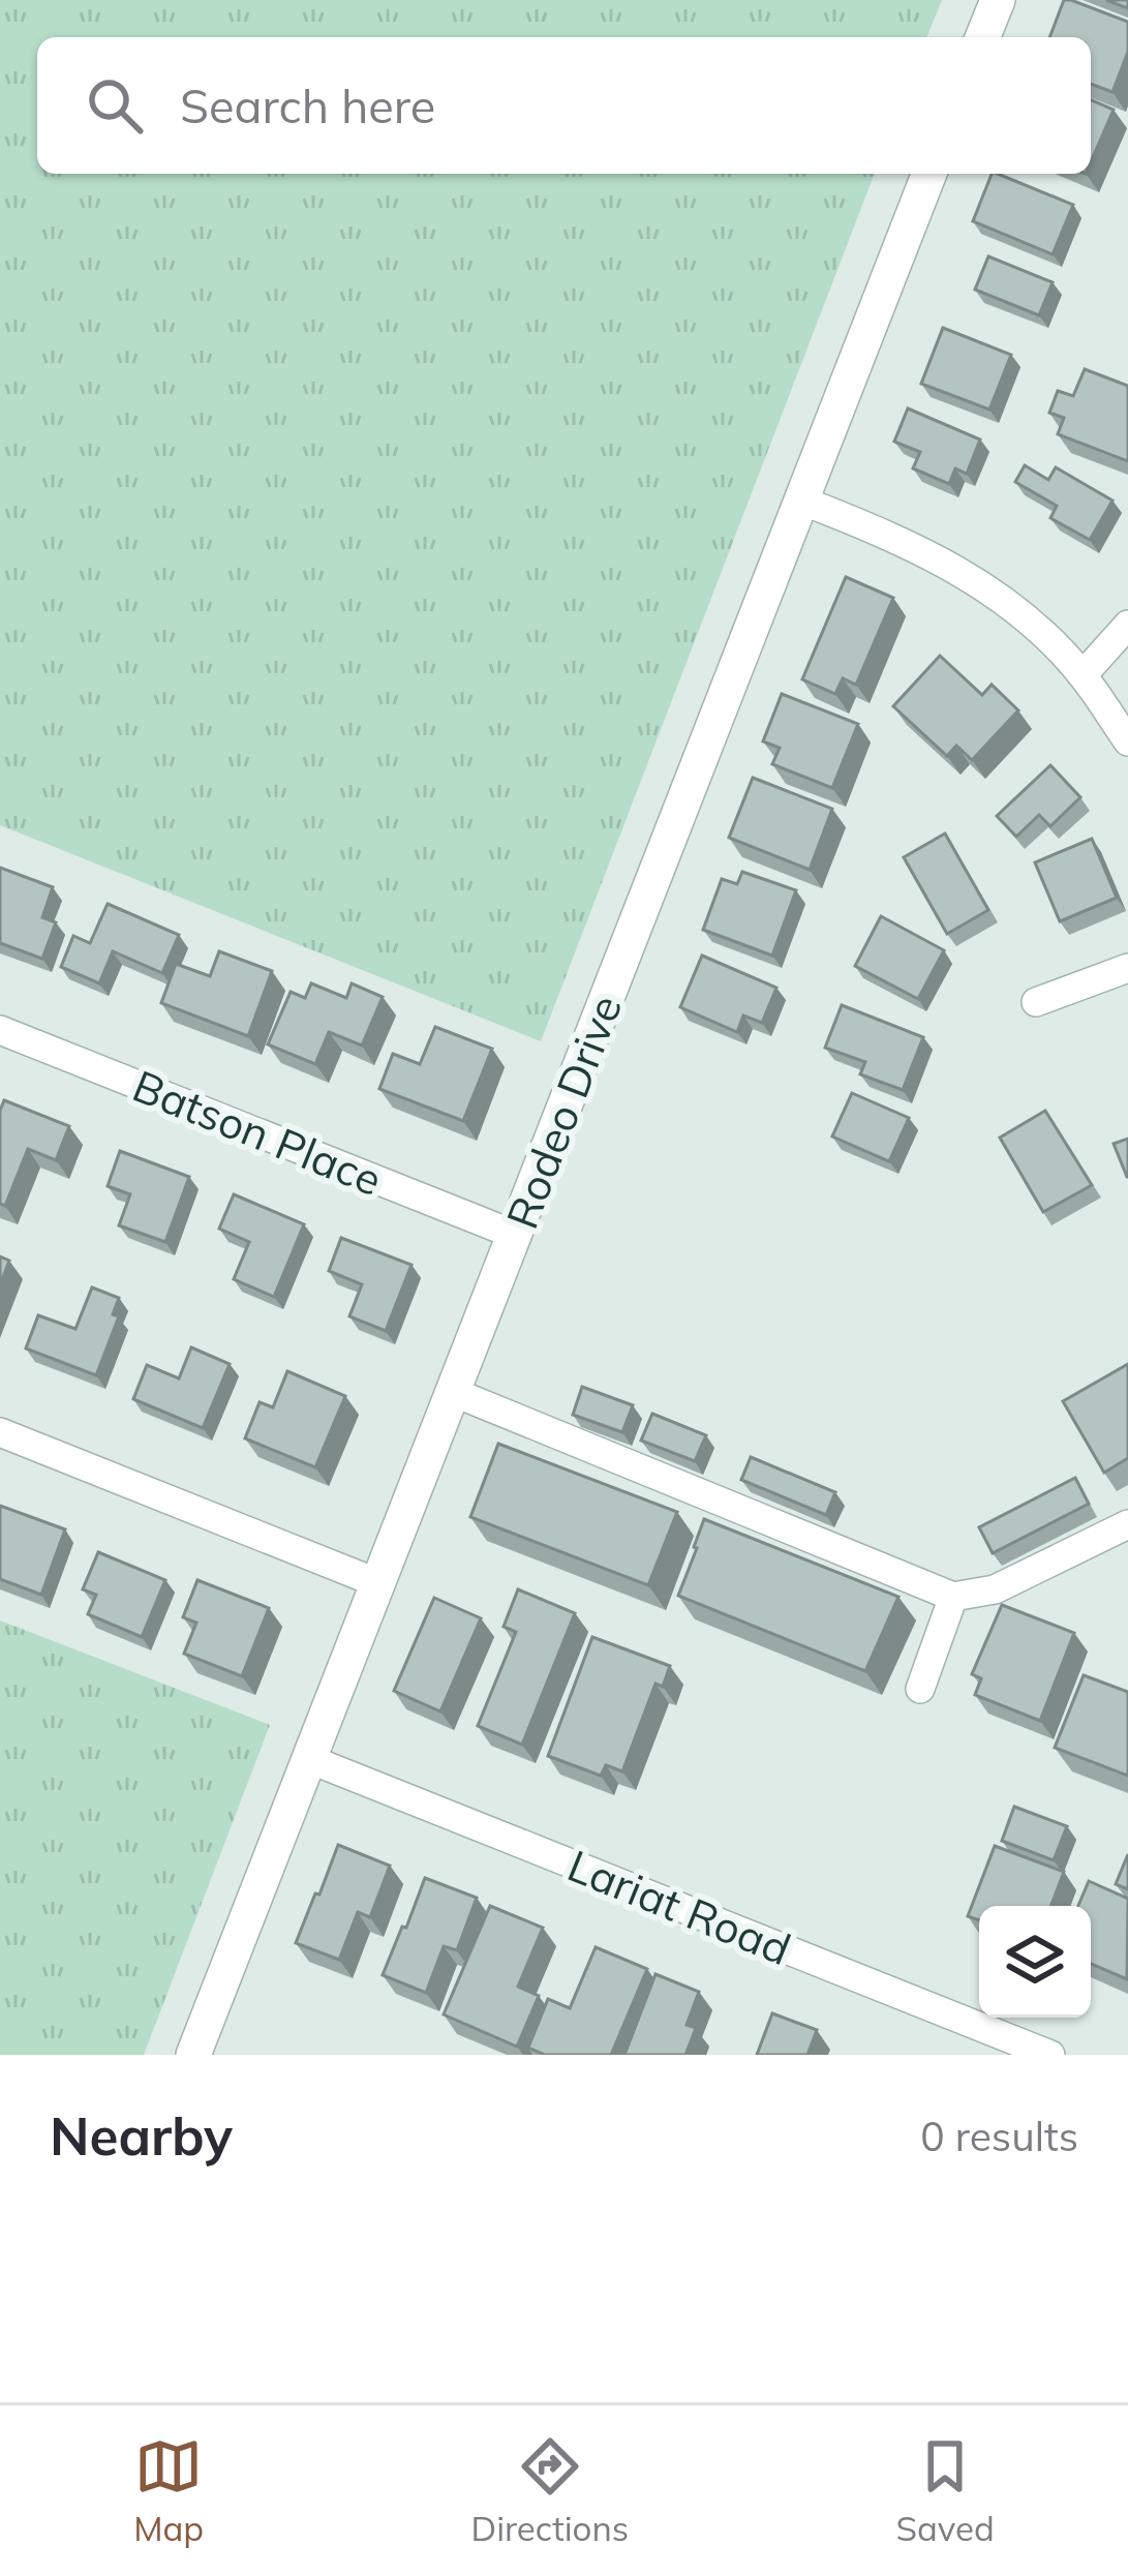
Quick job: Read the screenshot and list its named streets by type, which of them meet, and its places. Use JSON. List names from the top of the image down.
{
  "streets": {
    "street": ["Rodeo Drive", "Batson Place", "Lariat Road"]
  },
  "crossings": [
    ["Rodeo Drive", "Batson Place"],
    ["Rodeo Drive", "Lariat Road"]
  ],
  "page": {
    "search": "Search here",
    "heading": ["Nearby", "0 results"],
    "nav": ["Map", "Directions", "Saved"]
  }
}
